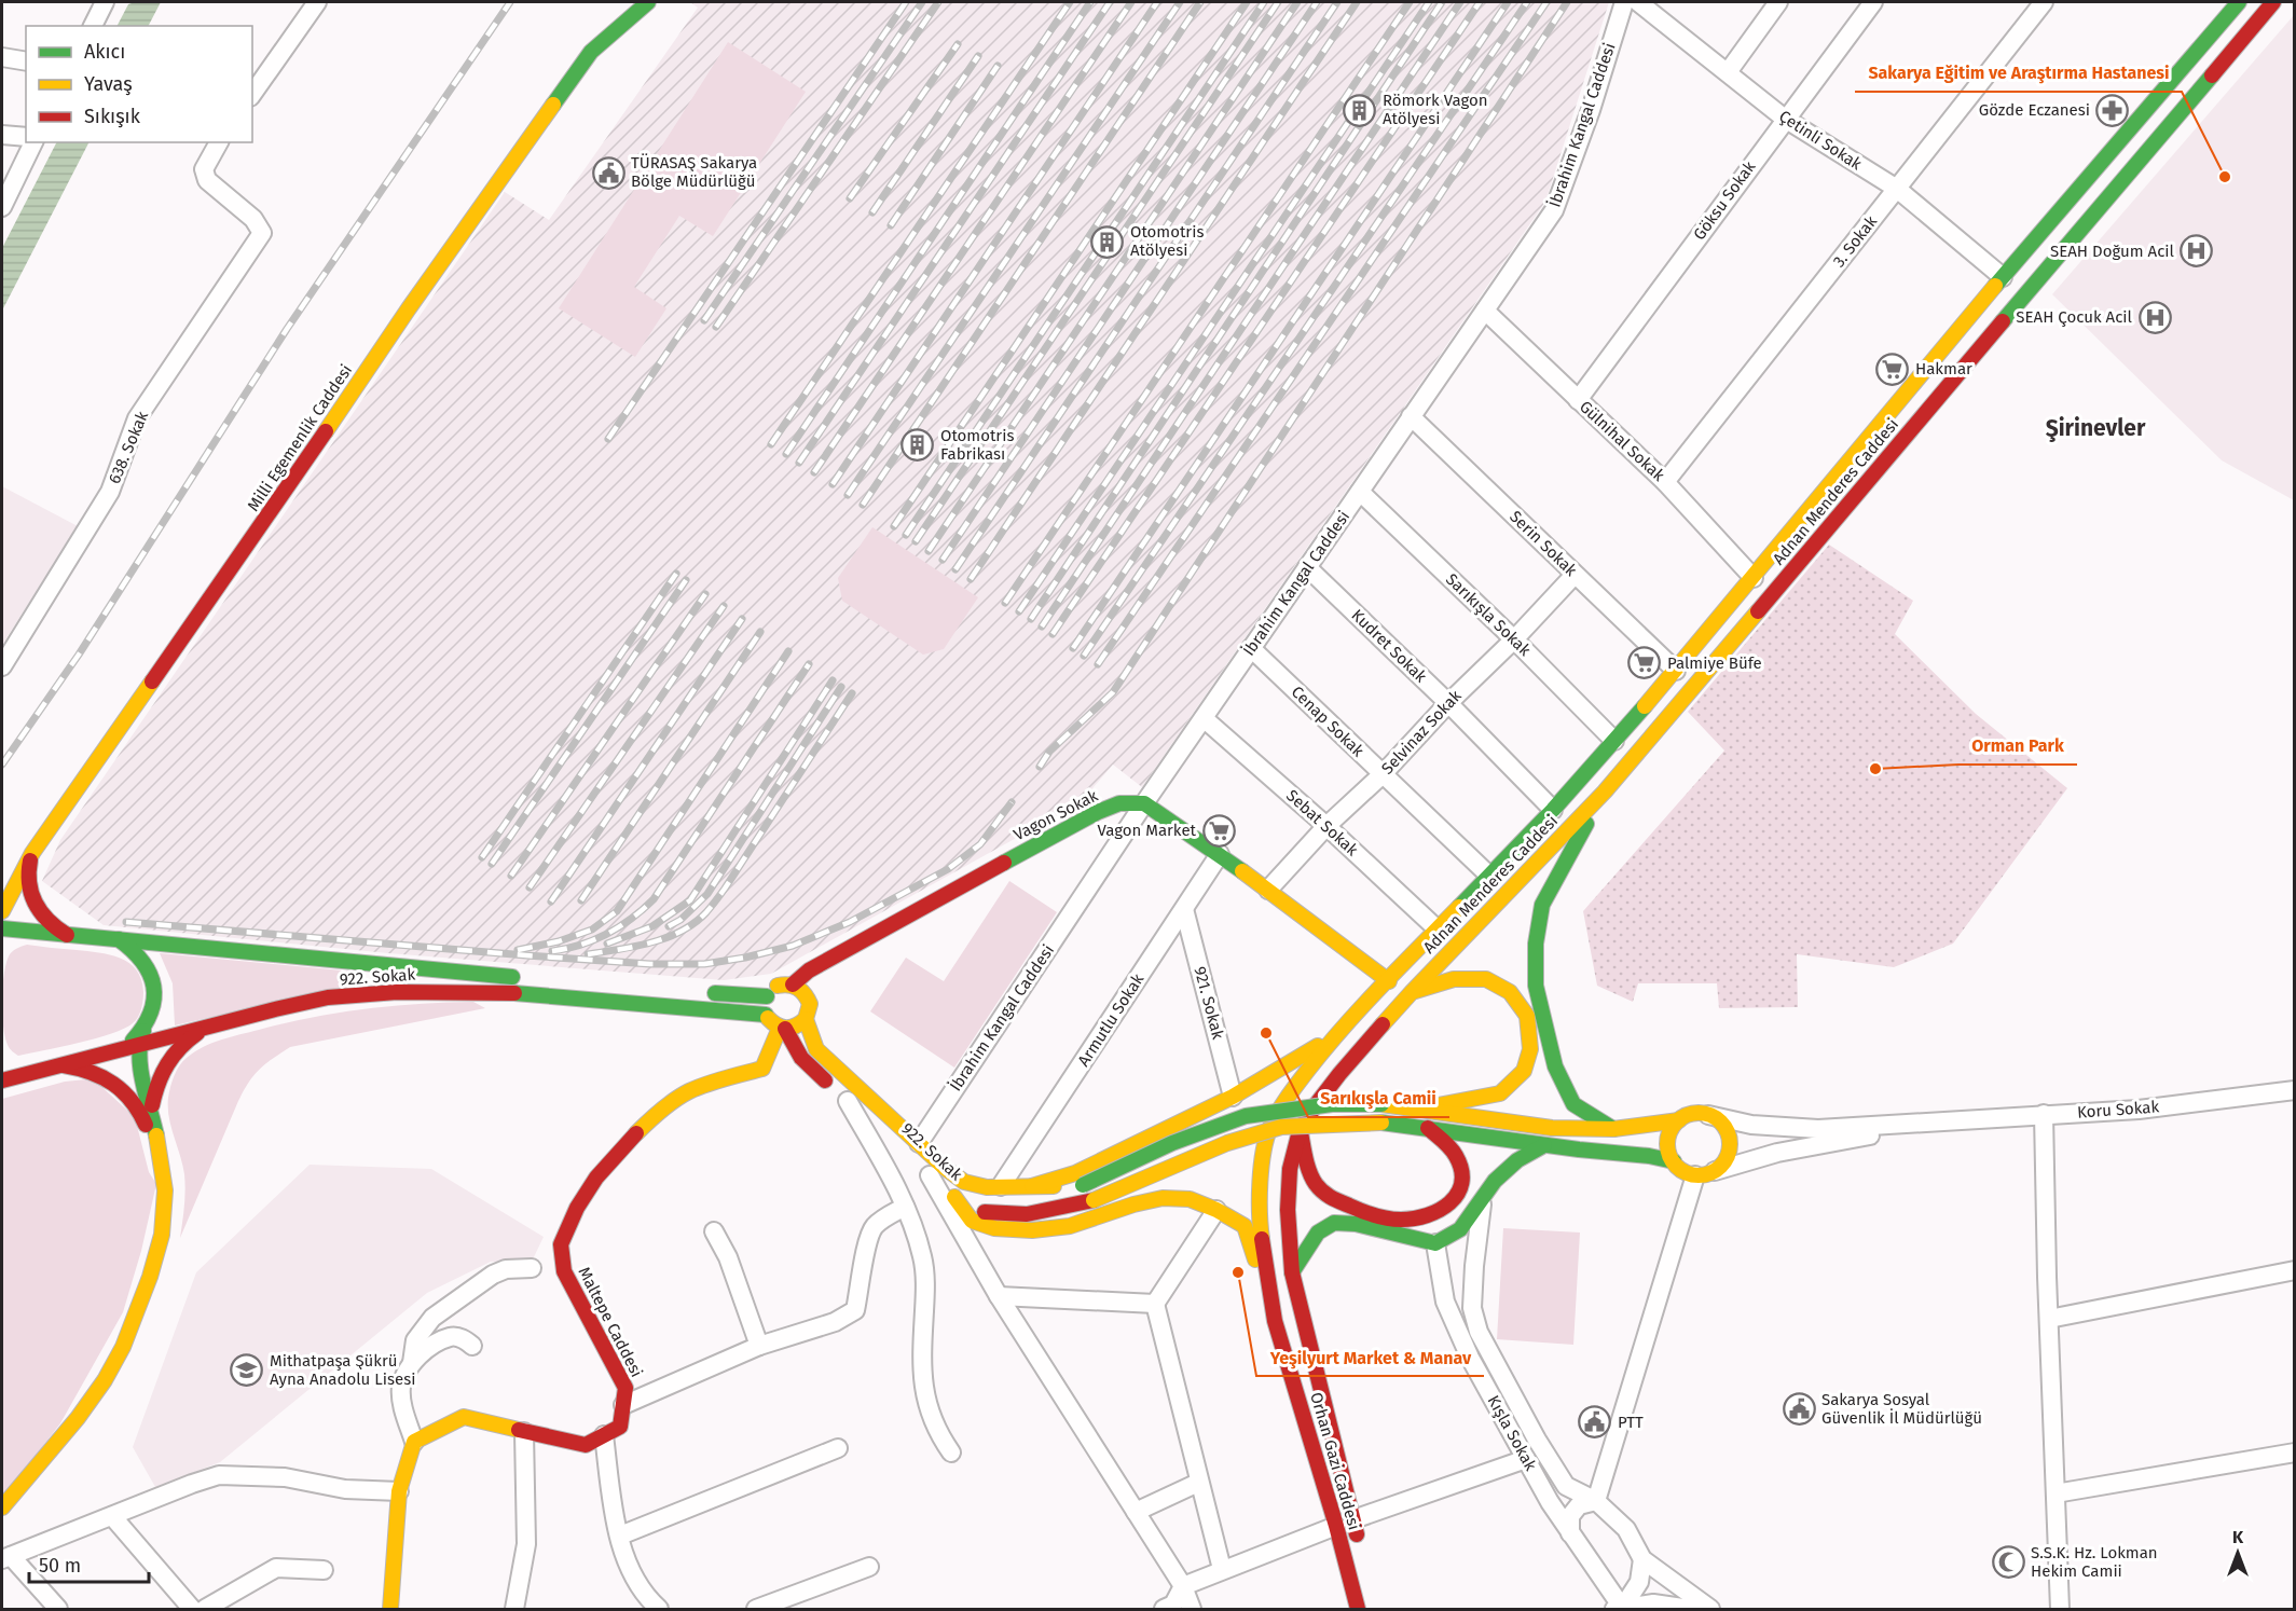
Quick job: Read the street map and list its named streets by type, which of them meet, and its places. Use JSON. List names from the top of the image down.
{
  "streets": {
    "main road": [
      "Milli Egemenlik Caddesi",
      "Adnan Menderes Caddesi",
      "Vagon Sokak",
      "922. Sokak",
      "Maltepe Caddesi",
      "Orhan Gazi Caddesi"
    ],
    "street": [
      "İbrahim Kangal Caddesi",
      "Çetinli Sokak",
      "Göksu Sokak",
      "3. Sokak",
      "Gülnihal Sokak",
      "638. Sokak",
      "Serin Sokak",
      "Sarıkışla Sokak",
      "Kudret Sokak",
      "Cenap Sokak",
      "Selvinaz Sokak",
      "Sebat Sokak",
      "921. Sokak",
      "Armutlu Sokak",
      "Koru Sokak",
      "Kışla Sokak"
    ]
  },
  "crossings": [
    ["İbrahim Kangal Caddesi", "Gülnihal Sokak"],
    ["İbrahim Kangal Caddesi", "Serin Sokak"],
    ["İbrahim Kangal Caddesi", "Sarıkışla Sokak"],
    ["İbrahim Kangal Caddesi", "Kudret Sokak"],
    ["İbrahim Kangal Caddesi", "Cenap Sokak"],
    ["İbrahim Kangal Caddesi", "Vagon Sokak"],
    ["İbrahim Kangal Caddesi", "Sebat Sokak"],
    ["İbrahim Kangal Caddesi", "922. Sokak"],
    ["Çetinli Sokak", "Göksu Sokak"],
    ["Çetinli Sokak", "3. Sokak"],
    ["Çetinli Sokak", "Adnan Menderes Caddesi"],
    ["Göksu Sokak", "Gülnihal Sokak"],
    ["3. Sokak", "Gülnihal Sokak"],
    ["Gülnihal Sokak", "Adnan Menderes Caddesi"],
    ["Adnan Menderes Caddesi", "Serin Sokak"],
    ["Adnan Menderes Caddesi", "Sarıkışla Sokak"],
    ["Adnan Menderes Caddesi", "Kudret Sokak"],
    ["Adnan Menderes Caddesi", "Cenap Sokak"],
    ["Adnan Menderes Caddesi", "Sebat Sokak"],
    ["Adnan Menderes Caddesi", "Orhan Gazi Caddesi"],
    ["Serin Sokak", "Selvinaz Sokak"],
    ["Sarıkışla Sokak", "Selvinaz Sokak"],
    ["Kudret Sokak", "Selvinaz Sokak"],
    ["Cenap Sokak", "Selvinaz Sokak"],
    ["Selvinaz Sokak", "Sebat Sokak"],
    ["Vagon Sokak", "922. Sokak"],
    ["922. Sokak", "Maltepe Caddesi"],
    ["921. Sokak", "Armutlu Sokak"]
  ],
  "districts": ["Şirinevler"],
  "places": {
    "building": ["Römork Vagon Atölyesi", "Otomotris Atölyesi", "Otomotris Fabrikası"],
    "pharmacy": ["Gözde Eczanesi"],
    "public building": ["TÜRASAŞ Sakarya Bölge Müdürlüğü", "Sakarya Sosyal Güvenlik İl Müdürlüğü", "PTT"],
    "other": [
      "Sakarya Eğitim ve Araştırma Hastanesi",
      "Orman Park",
      "Sarıkışla Camii",
      "Yeşilyurt Market & Manav"
    ],
    "hospital": ["SEAH Doğum Acil", "SEAH Çocuk Acil"],
    "supermarket": ["Hakmar", "Palmiye Büfe", "Vagon Market"],
    "school or university": ["Mithatpaşa Şükrü Ayna Anadolu Lisesi"],
    "mosque": ["S.S.K. Hz. Lokman Hekim Camii"]
  },
  "legend": ["Akıcı", "Yavaş", "Sıkışık"],
  "scale_bar": "50 m",
  "north": "top"
}
